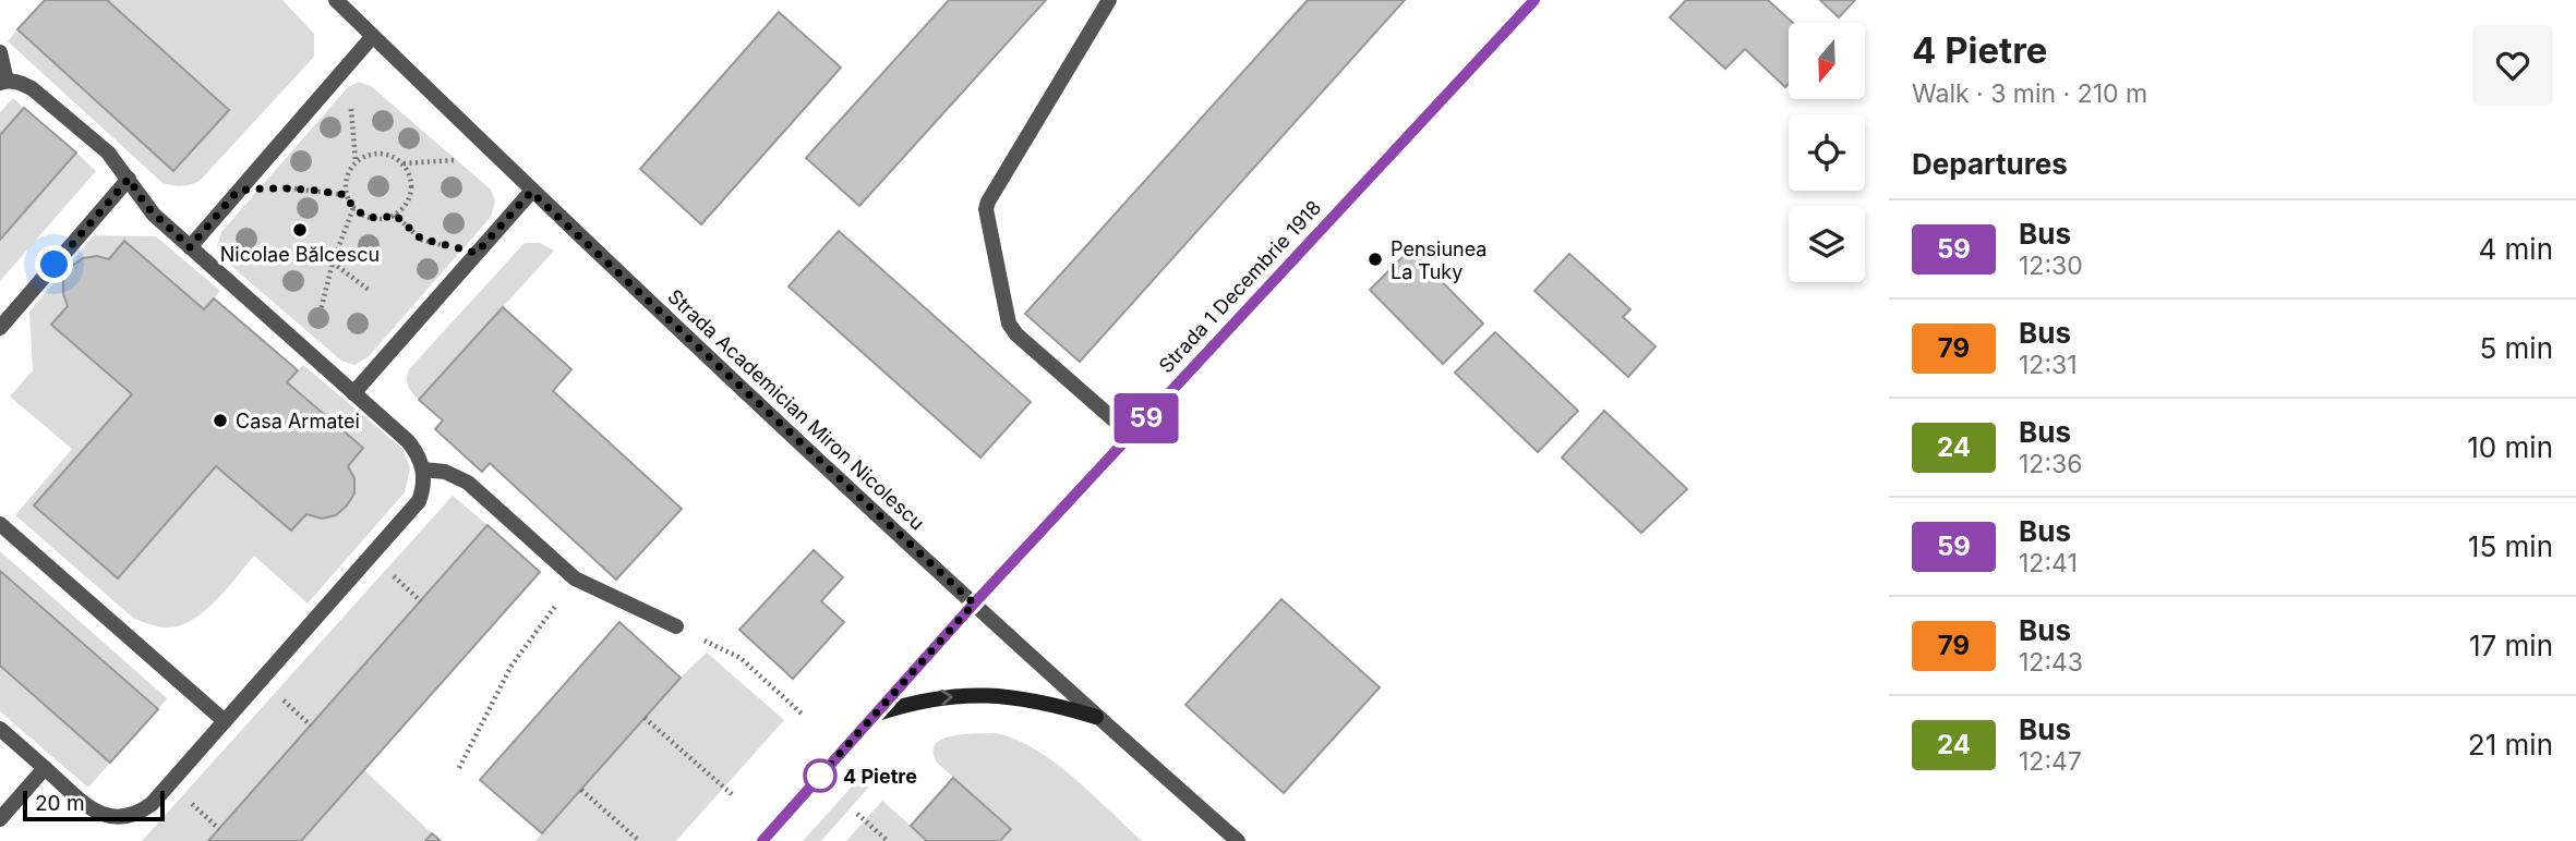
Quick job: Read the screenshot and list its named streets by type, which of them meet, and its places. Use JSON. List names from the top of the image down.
{
  "streets": {
    "main road": ["Strada 1 Decembrie 1918"],
    "street": ["Strada Academician Miron Nicolescu"]
  },
  "crossings": [
    ["Strada 1 Decembrie 1918", "Strada Academician Miron Nicolescu"]
  ],
  "places": [
    "Nicolae Bălcescu",
    "Pensiunea La Tuky",
    "Casa Armatei",
    "4 Pietre"
  ],
  "lines": ["bus line 59"],
  "scale_bar": "20 m",
  "north": "bottom",
  "page": {
    "on_map": "59",
    "heading": [
      ["4 Pietre", "Walk · 3 min · 210 m"],
      "Departures"
    ],
    "list": [
      {
        "mark": "59",
        "name": "Bus",
        "note": "12:30",
        "value": "4 min"
      },
      {
        "mark": "79",
        "name": "Bus",
        "note": "12:31",
        "value": "5 min"
      },
      {
        "mark": "24",
        "name": "Bus",
        "note": "12:36",
        "value": "10 min"
      },
      {
        "mark": "59",
        "name": "Bus",
        "note": "12:41",
        "value": "15 min"
      },
      {
        "mark": "79",
        "name": "Bus",
        "note": "12:43",
        "value": "17 min"
      },
      {
        "mark": "24",
        "name": "Bus",
        "note": "12:47",
        "value": "21 min"
      }
    ],
    "scale": "20 m"
  }
}
